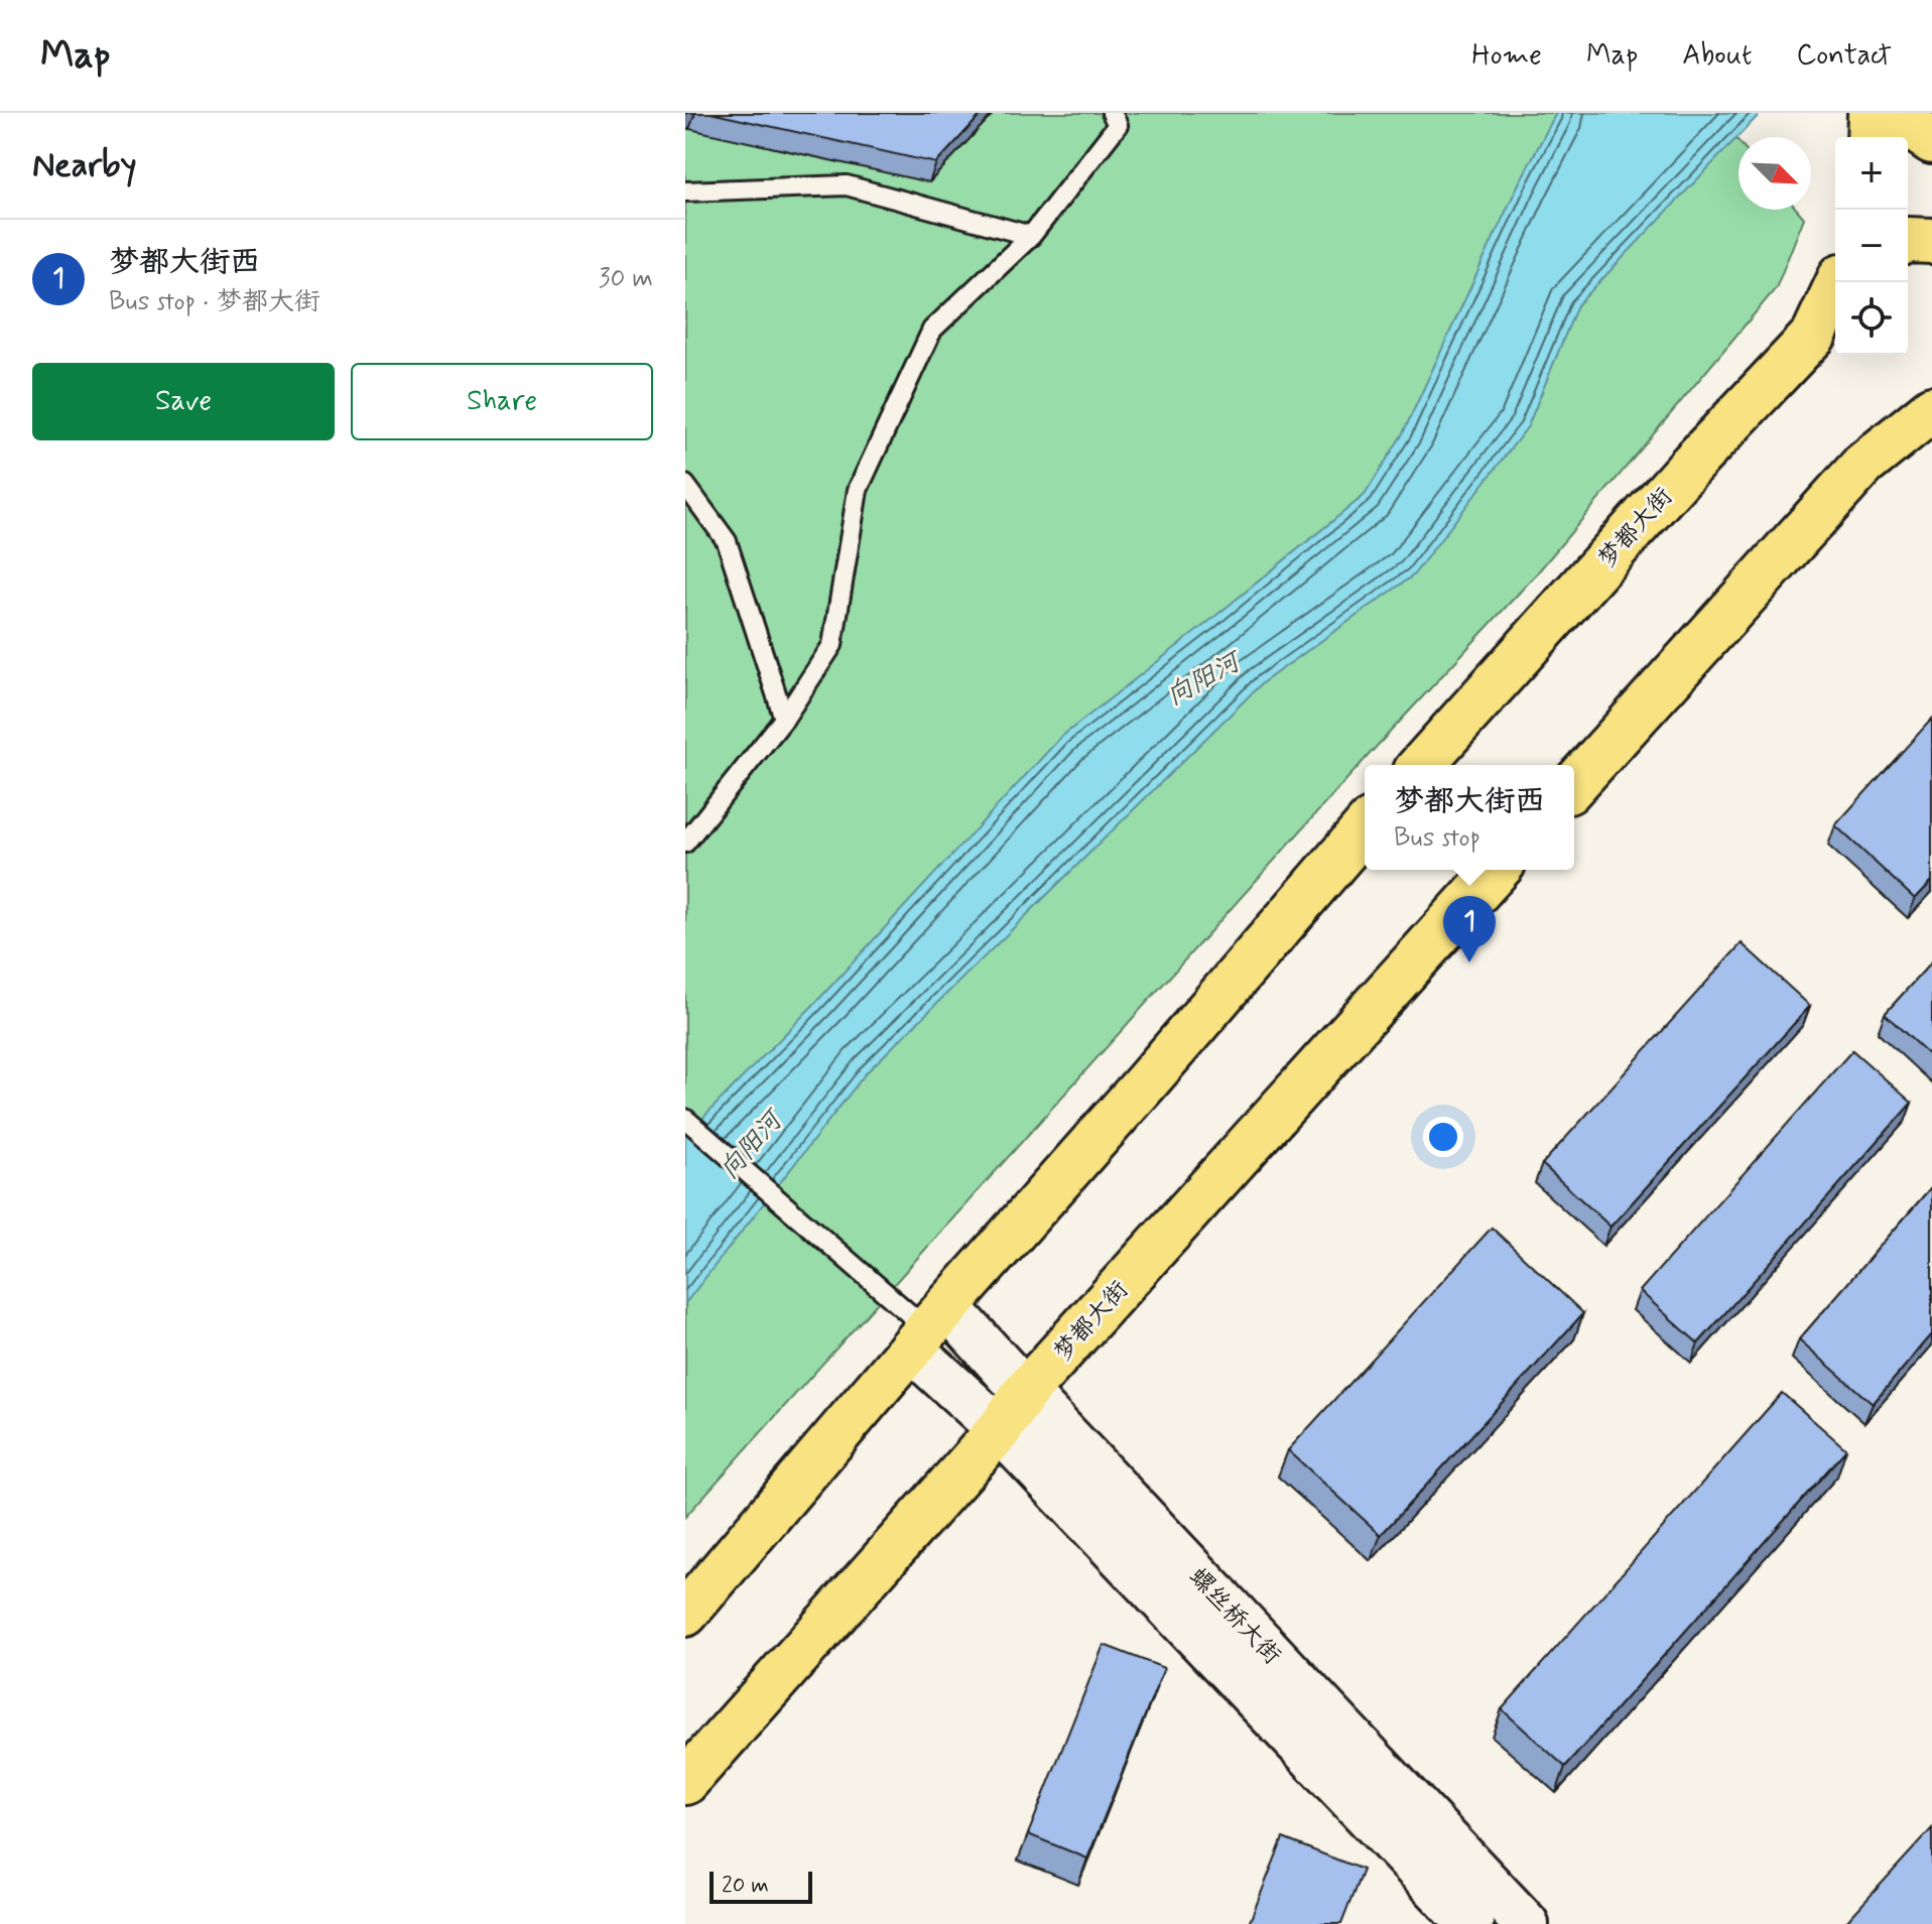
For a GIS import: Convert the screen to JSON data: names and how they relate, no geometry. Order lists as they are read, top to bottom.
{
  "streets": {
    "main road": ["梦都大街"],
    "street": ["螺丝桥大街"]
  },
  "crossings": [
    ["梦都大街", "螺丝桥大街"]
  ],
  "water": ["向阳河"],
  "scale_bar": "20 m",
  "north": "bottom right",
  "page": {
    "header": "Map",
    "nav": [
      "Home",
      "Map",
      "About",
      "Contact"
    ],
    "heading": "Nearby",
    "map_buttons": ["+", "−"],
    "list": [
      {
        "mark": "1",
        "name": "梦都大街西",
        "note": "Bus stop · 梦都大街",
        "value": "30 m"
      }
    ],
    "buttons": ["Save", "Share"],
    "popup": ["梦都大街西", "Bus stop"],
    "pins": "1",
    "scale": "20 m"
  }
}
